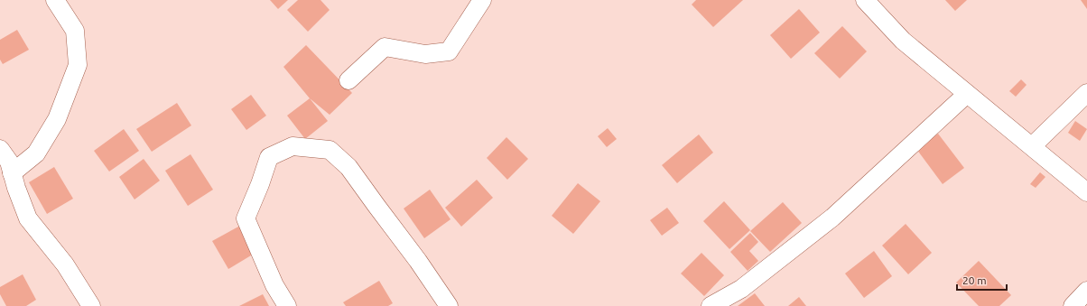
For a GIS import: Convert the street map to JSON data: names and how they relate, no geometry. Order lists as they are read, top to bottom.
{
  "scale_bar": "20 m"
}
